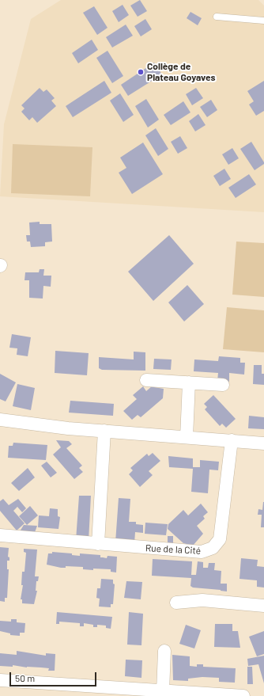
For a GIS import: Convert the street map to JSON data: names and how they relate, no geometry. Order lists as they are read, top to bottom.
{
  "streets": {
    "street": ["Rue de la Cité"]
  },
  "places": ["Collège de Plateau Goyaves"],
  "scale_bar": "50 m"
}
